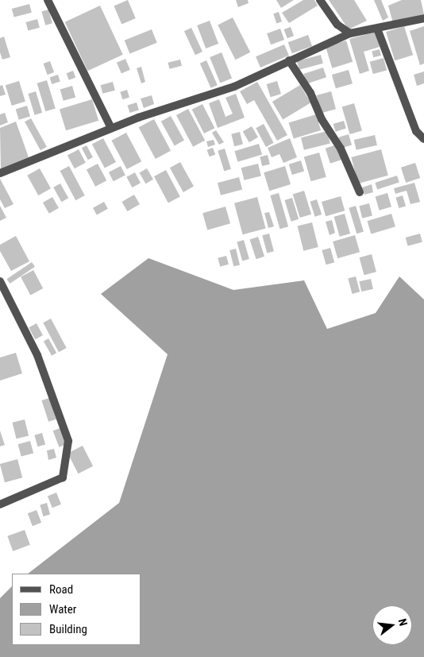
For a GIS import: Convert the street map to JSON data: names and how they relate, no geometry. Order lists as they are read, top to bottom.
{
  "legend": ["Road", "Water", "Building"],
  "north": "right"
}
